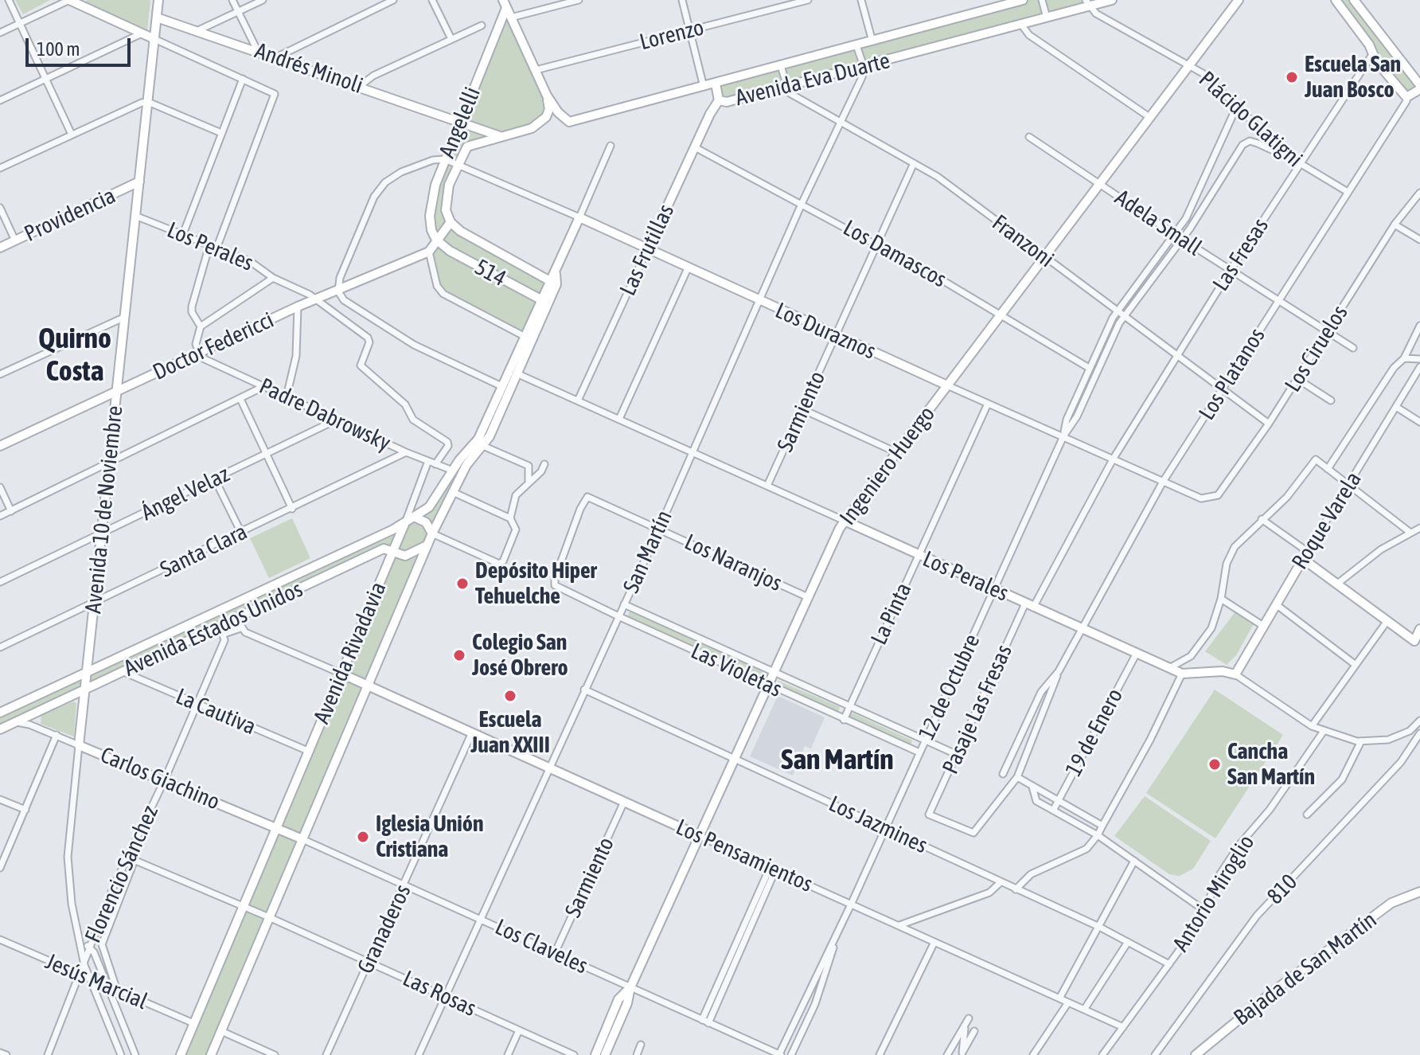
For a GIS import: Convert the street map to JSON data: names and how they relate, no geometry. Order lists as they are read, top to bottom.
{
  "streets": {
    "main road": [
      "Andrés Minoli",
      "Avenida Eva Duarte",
      "Angelelli",
      "Providencia",
      "Los Perales",
      "Las Frutillas",
      "514",
      "Los Duraznos",
      "Doctor Federicci",
      "Ingeniero Huergo",
      "Avenida 10 de Noviembre",
      "Roque Varela",
      "Avenida Estados Unidos",
      "Avenida Rivadavia",
      "Carlos Giachino",
      "Los Pensamientos",
      "Bajada de San Martín"
    ],
    "street": [
      "Lorenzo",
      "Plácido Glatigni",
      "Adela Small",
      "Franzoni",
      "Los Damascos",
      "Las Fresas",
      "Los Ciruelos",
      "Los Platanos",
      "Sarmiento",
      "Padre Dabrowsky",
      "Ángel Velaz",
      "Santa Clara",
      "San Martín",
      "Los Naranjos",
      "La Pinta",
      "Las Violetas",
      "12 de Octubre",
      "Pasaje Las Fresas",
      "La Cautiva",
      "19 de Enero",
      "Los Jazmines",
      "Florencio Sánchez",
      "810",
      "Antorio Miroglio",
      "Granaderos",
      "Los Claveles",
      "Jesús Marcial",
      "Las Rosas"
    ]
  },
  "crossings": [
    ["Andrés Minoli", "Angelelli"],
    ["Andrés Minoli", "Avenida 10 de Noviembre"],
    ["Avenida Eva Duarte", "Plácido Glatigni"],
    ["Avenida Eva Duarte", "Angelelli"],
    ["Avenida Eva Duarte", "Franzoni"],
    ["Avenida Eva Duarte", "Las Frutillas"],
    ["Avenida Eva Duarte", "San Martín"],
    ["Plácido Glatigni", "Las Fresas"],
    ["Plácido Glatigni", "Los Platanos"],
    ["Plácido Glatigni", "Ingeniero Huergo"],
    ["Plácido Glatigni", "12 de Octubre"],
    ["Angelelli", "514"],
    ["Angelelli", "Los Duraznos"],
    ["Providencia", "Avenida 10 de Noviembre"],
    ["Adela Small", "Las Fresas"],
    ["Adela Small", "Los Ciruelos"],
    ["Adela Small", "Los Platanos"],
    ["Adela Small", "Ingeniero Huergo"],
    ["Adela Small", "12 de Octubre"],
    ["Franzoni", "Las Fresas"],
    ["Franzoni", "Los Ciruelos"],
    ["Franzoni", "Los Platanos"],
    ["Franzoni", "Sarmiento"],
    ["Franzoni", "Ingeniero Huergo"],
    ["Franzoni", "San Martín"],
    ["Franzoni", "12 de Octubre"],
    ["Los Perales", "Las Frutillas"],
    ["Los Perales", "Doctor Federicci"],
    ["Los Perales", "Los Platanos"],
    ["Los Perales", "Sarmiento"],
    ["Los Perales", "Padre Dabrowsky"],
    ["Los Perales", "Ingeniero Huergo"],
    ["Los Perales", "Avenida 10 de Noviembre"],
    ["Los Perales", "Roque Varela"],
    ["Los Perales", "San Martín"],
    ["Los Perales", "La Pinta"],
    ["Los Perales", "Avenida Rivadavia"],
    ["Los Perales", "12 de Octubre"],
    ["Los Perales", "Pasaje Las Fresas"],
    ["Los Perales", "19 de Enero"],
    ["Las Frutillas", "Los Damascos"],
    ["Las Frutillas", "Los Duraznos"],
    ["Los Damascos", "Sarmiento"],
    ["Los Damascos", "Ingeniero Huergo"],
    ["Los Damascos", "San Martín"],
    ["Los Damascos", "12 de Octubre"],
    ["Las Fresas", "Los Duraznos"],
    ["Las Fresas", "Pasaje Las Fresas"],
    ["514", "Avenida Rivadavia"],
    ["Los Duraznos", "Los Ciruelos"],
    ["Los Duraznos", "Los Platanos"],
    ["Los Duraznos", "Sarmiento"],
    ["Los Duraznos", "Ingeniero Huergo"],
    ["Los Duraznos", "San Martín"],
    ["Los Duraznos", "La Pinta"],
    ["Los Duraznos", "Avenida Rivadavia"],
    ["Los Duraznos", "12 de Octubre"],
    ["Los Duraznos", "Pasaje Las Fresas"],
    ["Doctor Federicci", "Padre Dabrowsky"],
    ["Doctor Federicci", "Avenida 10 de Noviembre"],
    ["Los Platanos", "Pasaje Las Fresas"],
    ["Sarmiento", "Los Pensamientos"],
    ["Sarmiento", "Los Claveles"],
    ["Padre Dabrowsky", "Ángel Velaz"],
    ["Padre Dabrowsky", "Santa Clara"],
    ["Padre Dabrowsky", "Avenida Rivadavia"],
    ["Ingeniero Huergo", "Los Naranjos"],
    ["Ingeniero Huergo", "Las Violetas"],
    ["Ingeniero Huergo", "Los Jazmines"],
    ["Ingeniero Huergo", "Los Pensamientos"],
    ["Ingeniero Huergo", "Los Claveles"],
    ["Ángel Velaz", "Avenida 10 de Noviembre"],
    ["Avenida 10 de Noviembre", "Santa Clara"],
    ["Avenida 10 de Noviembre", "Avenida Estados Unidos"],
    ["Avenida 10 de Noviembre", "Carlos Giachino"],
    ["Avenida 10 de Noviembre", "Florencio Sánchez"],
    ["Avenida 10 de Noviembre", "Jesús Marcial"],
    ["San Martín", "Los Naranjos"],
    ["San Martín", "Las Violetas"],
    ["San Martín", "Los Jazmines"],
    ["San Martín", "Los Pensamientos"],
    ["San Martín", "Los Claveles"],
    ["San Martín", "Las Rosas"],
    ["Los Naranjos", "Las Violetas"],
    ["La Pinta", "Las Violetas"],
    ["Avenida Estados Unidos", "Avenida Rivadavia"],
    ["Avenida Estados Unidos", "La Cautiva"],
    ["Avenida Estados Unidos", "Carlos Giachino"],
    ["Avenida Rivadavia", "La Cautiva"],
    ["Avenida Rivadavia", "Carlos Giachino"],
    ["Avenida Rivadavia", "Los Pensamientos"],
    ["Avenida Rivadavia", "Los Claveles"],
    ["Avenida Rivadavia", "Jesús Marcial"],
    ["Avenida Rivadavia", "Las Rosas"],
    ["Las Violetas", "12 de Octubre"],
    ["Las Violetas", "Pasaje Las Fresas"],
    ["12 de Octubre", "Los Jazmines"],
    ["12 de Octubre", "Los Pensamientos"],
    ["12 de Octubre", "Los Claveles"],
    ["La Cautiva", "Florencio Sánchez"],
    ["Carlos Giachino", "Florencio Sánchez"],
    ["Carlos Giachino", "Los Claveles"],
    ["Los Jazmines", "Antorio Miroglio"],
    ["Los Pensamientos", "Antorio Miroglio"],
    ["Los Pensamientos", "Granaderos"],
    ["Florencio Sánchez", "Jesús Marcial"],
    ["Florencio Sánchez", "Las Rosas"],
    ["Granaderos", "Los Claveles"],
    ["Granaderos", "Las Rosas"]
  ],
  "districts": ["Quirno Costa", "San Martín"],
  "places": [
    "Escuela San Juan Bosco",
    "Depósito Hiper Tehuelche",
    "Colegio San José Obrero",
    "Escuela Juan XXIII",
    "Cancha San Martín",
    "Iglesia Unión Cristiana"
  ],
  "scale_bar": "100 m"
}
